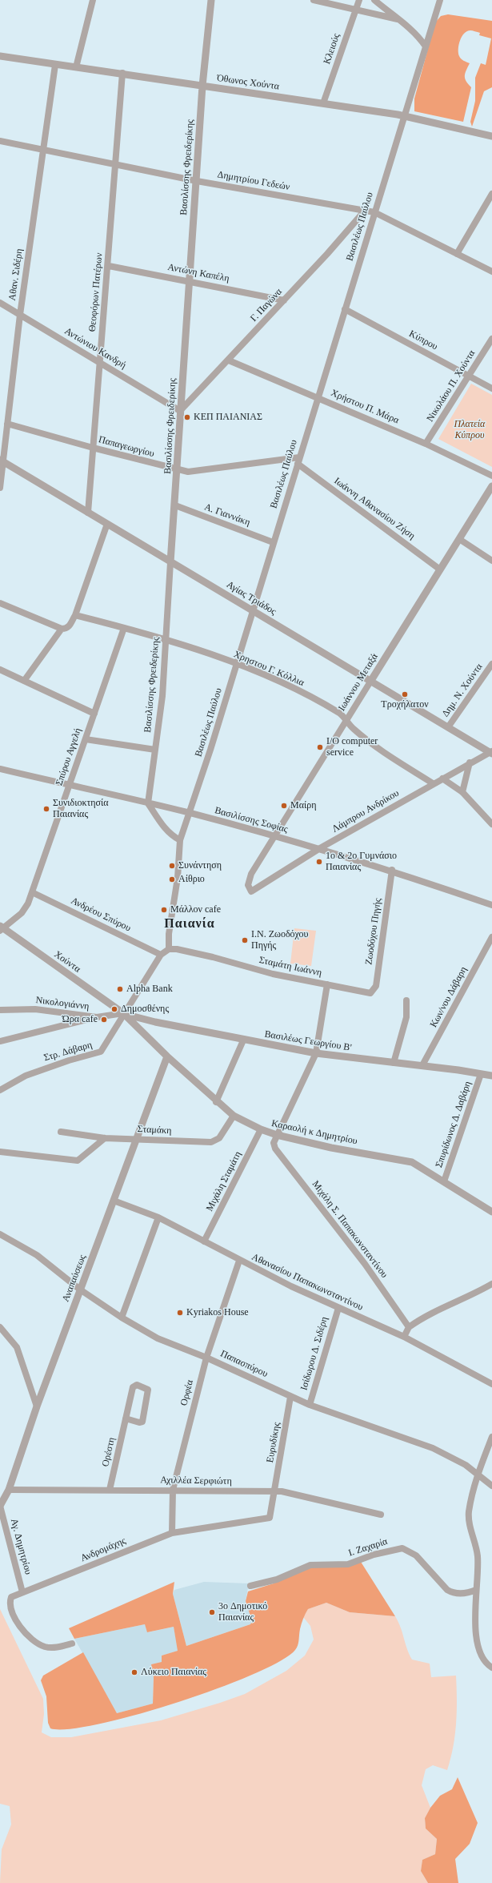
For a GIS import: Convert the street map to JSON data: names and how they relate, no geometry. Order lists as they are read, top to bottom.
{
  "streets": {
    "street": [
      "Κλειούς",
      "Όθωνος Χούντα",
      "Βασιλίσσης Φρειδερίκης",
      "Δημητρίου Γεδεών",
      "Βασιλέως Παύλου",
      "Αντώνη Καπέλη",
      "Αθαν. Σιδέρη",
      "Θεοφόρων Πατέρων",
      "Γ. Παγώνα",
      "Κύπρου",
      "Αντώνιου Κανδρή",
      "Νικολάου Π. Χούντα",
      "Χρήστου Π. Μάρα",
      "Παπαγεωργίου",
      "Ιωάννη Αθανασίου Ζήση",
      "Α. Γιαννάκη",
      "Αγίας Τριάδος",
      "Χρηστου Γ. Κόλλια",
      "Ιωάννου Μεταξά",
      "Δημ. Ν. Χούντα",
      "Σπύρου Αγγελή",
      "Λάμπρου Ανδρίκου",
      "Βασιλίσσης Σοφίας",
      "Ανδρέου Σπύρου",
      "Ζωοδόχου Πηγής",
      "Χούντα",
      "Σταμάτη Ιωάννη",
      "Κων/νου Δάβαρη",
      "Νικολογιάννη",
      "Βασιλέως Γεωργίου Β'",
      "Στρ. Δάβαρη",
      "Σπυρίδωνος Δ. Δαβάρη",
      "Σταμάκη",
      "Καραολή κ Δημητρίου",
      "Μιχάλη Σταμάτη",
      "Μιχάλη Σ. Παπακωνσταντίνου",
      "Αναπαύσεως",
      "Αθανασίου Παπακωνσταντίνου",
      "Ισίδωρου Δ. Σιδέρη",
      "Παπασπύρου",
      "Ορφέα",
      "Ευρυδίκης",
      "Ορέστη",
      "Αχιλλέα Σερφιώτη",
      "Αγ. Δημητρίου",
      "Ι. Ζαχαρία",
      "Ανδρομάχης"
    ]
  },
  "crossings": [
    ["Κλειούς", "Όθωνος Χούντα"],
    ["Όθωνος Χούντα", "Βασιλίσσης Φρειδερίκης"],
    ["Όθωνος Χούντα", "Βασιλέως Παύλου"],
    ["Όθωνος Χούντα", "Αθαν. Σιδέρη"],
    ["Όθωνος Χούντα", "Θεοφόρων Πατέρων"],
    ["Βασιλίσσης Φρειδερίκης", "Δημητρίου Γεδεών"],
    ["Βασιλίσσης Φρειδερίκης", "Αντώνη Καπέλη"],
    ["Βασιλίσσης Φρειδερίκης", "Γ. Παγώνα"],
    ["Βασιλίσσης Φρειδερίκης", "Αντώνιου Κανδρή"],
    ["Βασιλίσσης Φρειδερίκης", "Παπαγεωργίου"],
    ["Βασιλίσσης Φρειδερίκης", "Α. Γιαννάκη"],
    ["Βασιλίσσης Φρειδερίκης", "Αγίας Τριάδος"],
    ["Βασιλίσσης Φρειδερίκης", "Χρηστου Γ. Κόλλια"],
    ["Βασιλίσσης Φρειδερίκης", "Βασιλίσσης Σοφίας"],
    ["Δημητρίου Γεδεών", "Βασιλέως Παύλου"],
    ["Δημητρίου Γεδεών", "Αθαν. Σιδέρη"],
    ["Δημητρίου Γεδεών", "Θεοφόρων Πατέρων"],
    ["Δημητρίου Γεδεών", "Γ. Παγώνα"],
    ["Βασιλέως Παύλου", "Κύπρου"],
    ["Βασιλέως Παύλου", "Χρήστου Π. Μάρα"],
    ["Βασιλέως Παύλου", "Παπαγεωργίου"],
    ["Βασιλέως Παύλου", "Ιωάννη Αθανασίου Ζήση"],
    ["Βασιλέως Παύλου", "Α. Γιαννάκη"],
    ["Βασιλέως Παύλου", "Αγίας Τριάδος"],
    ["Βασιλέως Παύλου", "Χρηστου Γ. Κόλλια"],
    ["Βασιλέως Παύλου", "Βασιλίσσης Σοφίας"],
    ["Βασιλέως Παύλου", "Σταμάτη Ιωάννη"],
    ["Αντώνη Καπέλη", "Θεοφόρων Πατέρων"],
    ["Αντώνη Καπέλη", "Γ. Παγώνα"],
    ["Αθαν. Σιδέρη", "Αντώνιου Κανδρή"],
    ["Αθαν. Σιδέρη", "Παπαγεωργίου"],
    ["Αθαν. Σιδέρη", "Αγίας Τριάδος"],
    ["Θεοφόρων Πατέρων", "Αντώνιου Κανδρή"],
    ["Θεοφόρων Πατέρων", "Παπαγεωργίου"],
    ["Θεοφόρων Πατέρων", "Αγίας Τριάδος"],
    ["Γ. Παγώνα", "Αντώνιου Κανδρή"],
    ["Γ. Παγώνα", "Χρήστου Π. Μάρα"],
    ["Κύπρου", "Νικολάου Π. Χούντα"],
    ["Νικολάου Π. Χούντα", "Χρήστου Π. Μάρα"],
    ["Παπαγεωργίου", "Ιωάννη Αθανασίου Ζήση"],
    ["Ιωάννη Αθανασίου Ζήση", "Ιωάννου Μεταξά"],
    ["Αγίας Τριάδος", "Ιωάννου Μεταξά"],
    ["Αγίας Τριάδος", "Δημ. Ν. Χούντα"],
    ["Αγίας Τριάδος", "Λάμπρου Ανδρίκου"],
    ["Χρηστου Γ. Κόλλια", "Ιωάννου Μεταξά"],
    ["Χρηστου Γ. Κόλλια", "Σπύρου Αγγελή"],
    ["Χρηστου Γ. Κόλλια", "Λάμπρου Ανδρίκου"],
    ["Ιωάννου Μεταξά", "Λάμπρου Ανδρίκου"],
    ["Ιωάννου Μεταξά", "Βασιλίσσης Σοφίας"],
    ["Σπύρου Αγγελή", "Βασιλίσσης Σοφίας"],
    ["Σπύρου Αγγελή", "Ανδρέου Σπύρου"],
    ["Σπύρου Αγγελή", "Χούντα"],
    ["Λάμπρου Ανδρίκου", "Βασιλίσσης Σοφίας"],
    ["Βασιλίσσης Σοφίας", "Ζωοδόχου Πηγής"],
    ["Ανδρέου Σπύρου", "Στρ. Δάβαρη"],
    ["Ζωοδόχου Πηγής", "Σταμάτη Ιωάννη"],
    ["Χούντα", "Νικολογιάννη"],
    ["Χούντα", "Βασιλέως Γεωργίου Β'"],
    ["Χούντα", "Στρ. Δάβαρη"],
    ["Χούντα", "Καραολή κ Δημητρίου"],
    ["Κων/νου Δάβαρη", "Βασιλέως Γεωργίου Β'"],
    ["Νικολογιάννη", "Βασιλέως Γεωργίου Β'"],
    ["Νικολογιάννη", "Στρ. Δάβαρη"],
    ["Νικολογιάννη", "Καραολή κ Δημητρίου"],
    ["Βασιλέως Γεωργίου Β'", "Στρ. Δάβαρη"],
    ["Βασιλέως Γεωργίου Β'", "Σπυρίδωνος Δ. Δαβάρη"],
    ["Βασιλέως Γεωργίου Β'", "Καραολή κ Δημητρίου"],
    ["Στρ. Δάβαρη", "Καραολή κ Δημητρίου"],
    ["Σπυρίδωνος Δ. Δαβάρη", "Καραολή κ Δημητρίου"],
    ["Σταμάκη", "Καραολή κ Δημητρίου"],
    ["Σταμάκη", "Αναπαύσεως"],
    ["Καραολή κ Δημητρίου", "Μιχάλη Σταμάτη"],
    ["Καραολή κ Δημητρίου", "Μιχάλη Σ. Παπακωνσταντίνου"],
    ["Καραολή κ Δημητρίου", "Αναπαύσεως"],
    ["Μιχάλη Σταμάτη", "Αθανασίου Παπακωνσταντίνου"],
    ["Αναπαύσεως", "Αθανασίου Παπακωνσταντίνου"],
    ["Αναπαύσεως", "Παπασπύρου"],
    ["Αναπαύσεως", "Αχιλλέα Σερφιώτη"],
    ["Αναπαύσεως", "Αγ. Δημητρίου"],
    ["Αθανασίου Παπακωνσταντίνου", "Ισίδωρου Δ. Σιδέρη"],
    ["Αθανασίου Παπακωνσταντίνου", "Ορφέα"],
    ["Ισίδωρου Δ. Σιδέρη", "Παπασπύρου"],
    ["Παπασπύρου", "Ορφέα"],
    ["Παπασπύρου", "Ευρυδίκης"],
    ["Ορφέα", "Αχιλλέα Σερφιώτη"],
    ["Ορφέα", "Ανδρομάχης"],
    ["Ευρυδίκης", "Αχιλλέα Σερφιώτη"],
    ["Ευρυδίκης", "Ανδρομάχης"],
    ["Ορέστη", "Αχιλλέα Σερφιώτη"],
    ["Αχιλλέα Σερφιώτη", "Ανδρομάχης"],
    ["Αγ. Δημητρίου", "Ανδρομάχης"]
  ],
  "districts": ["Παιανία"],
  "parks": ["Πλατεία Κύπρου"],
  "places": [
    "ΚΕΠ ΠΑΙΑΝΙΑΣ",
    "Τροχήλατον",
    "I/O computer service",
    "Μαίρη",
    "Συνιδιοκτησία Παιανίας",
    "1ο & 2ο Γυμνάσιο Παιανίας",
    "Συνάντηση",
    "Αίθριο",
    "Μάλλον cafe",
    "Ι.Ν. Ζωοδόχου Πηγής",
    "Alpha Bank",
    "Δημοσθένης",
    "Ώρα cafe",
    "Kyriakos House",
    "3ο Δημοτικό Παιανίας",
    "Λύκειο Παιανίας"
  ]
}
